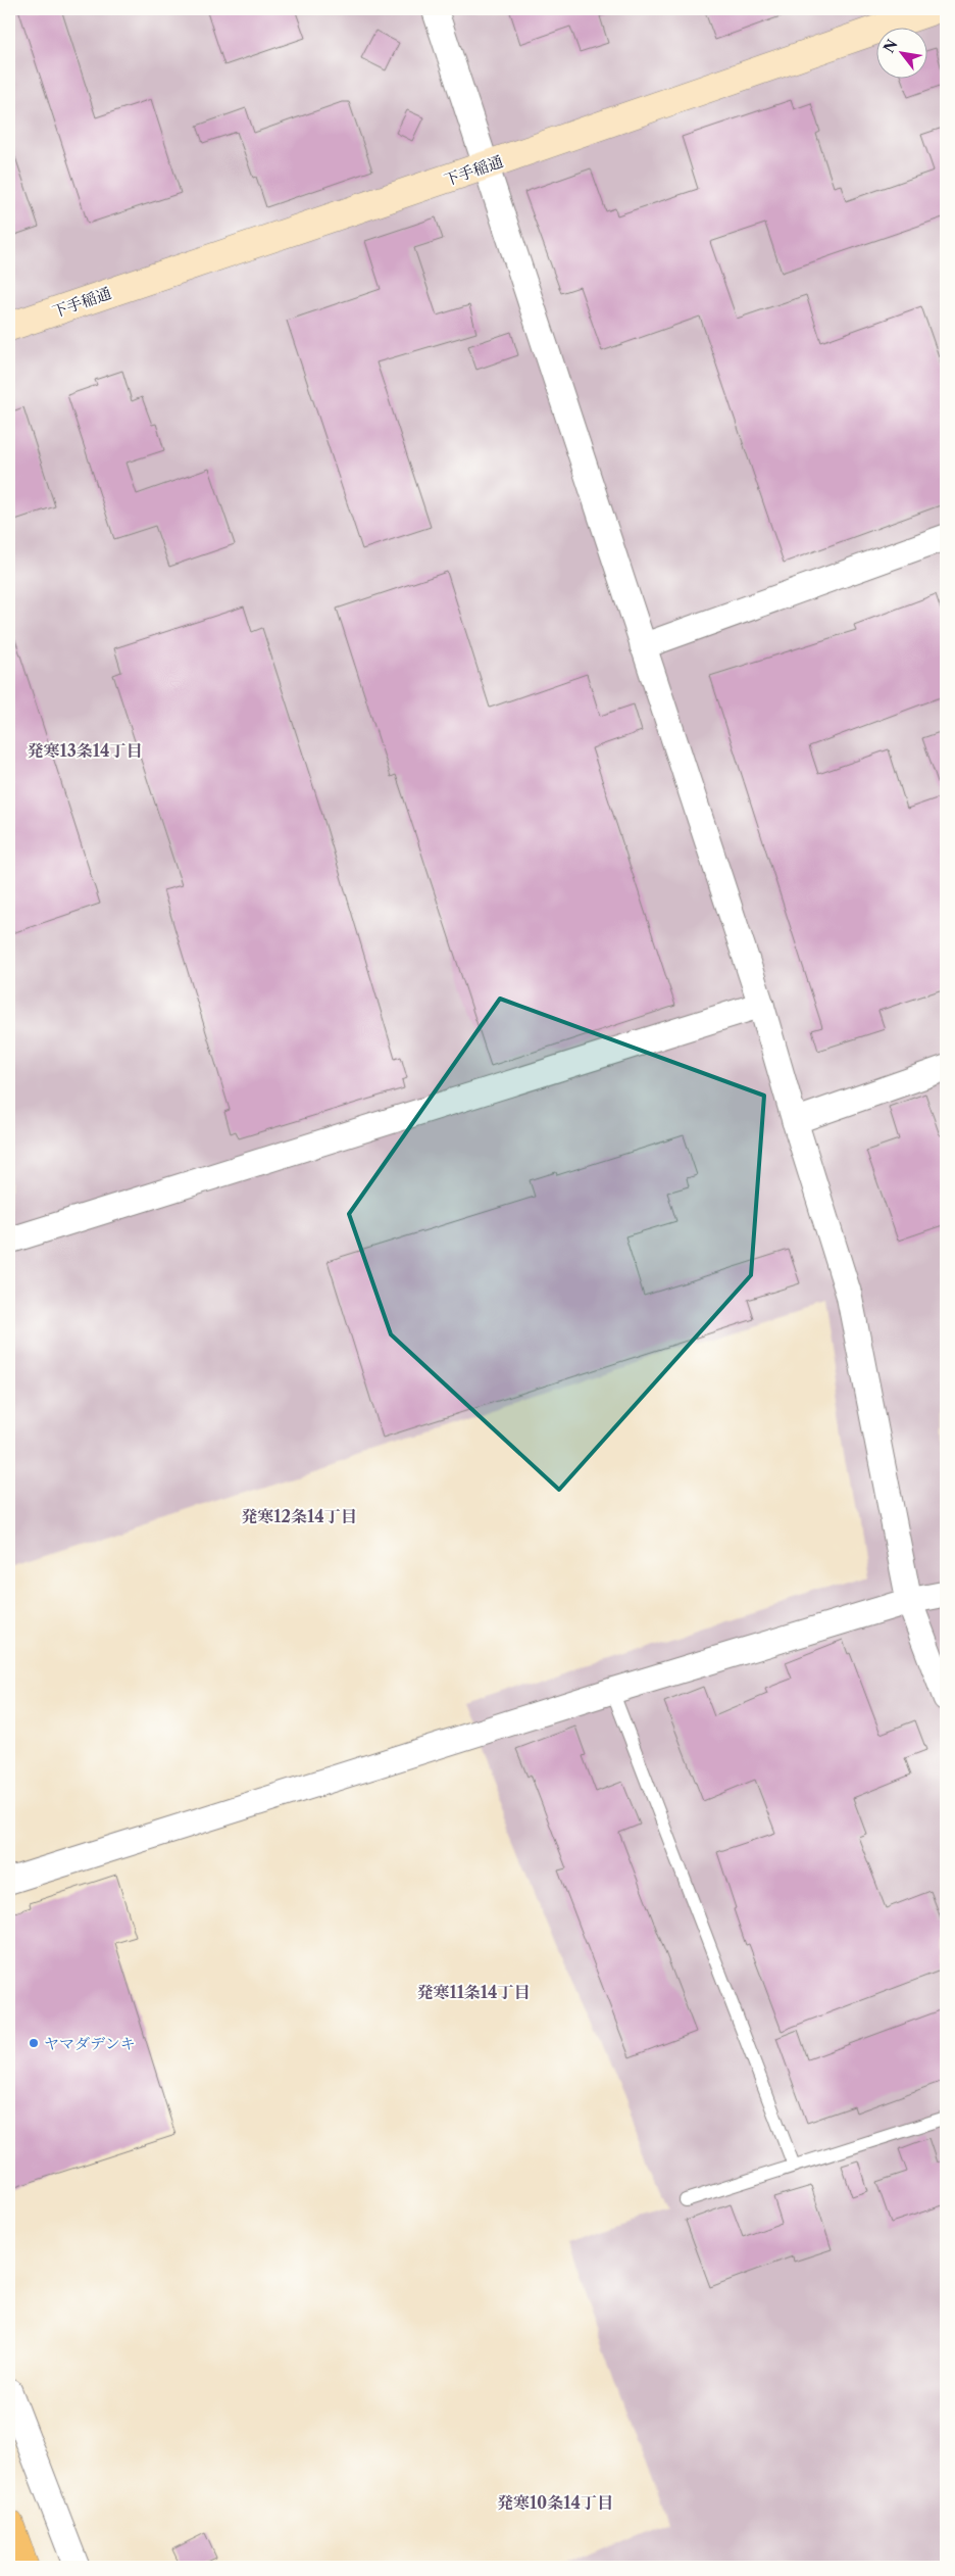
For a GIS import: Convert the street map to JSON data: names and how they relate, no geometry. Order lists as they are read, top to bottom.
{
  "streets": {
    "main road": ["下手稲通"]
  },
  "districts": [
    "発寒13条14丁目",
    "発寒12条14丁目",
    "発寒11条14丁目",
    "発寒10条14丁目"
  ],
  "places": ["ヤマダデンキ"],
  "north": "top left"
}
